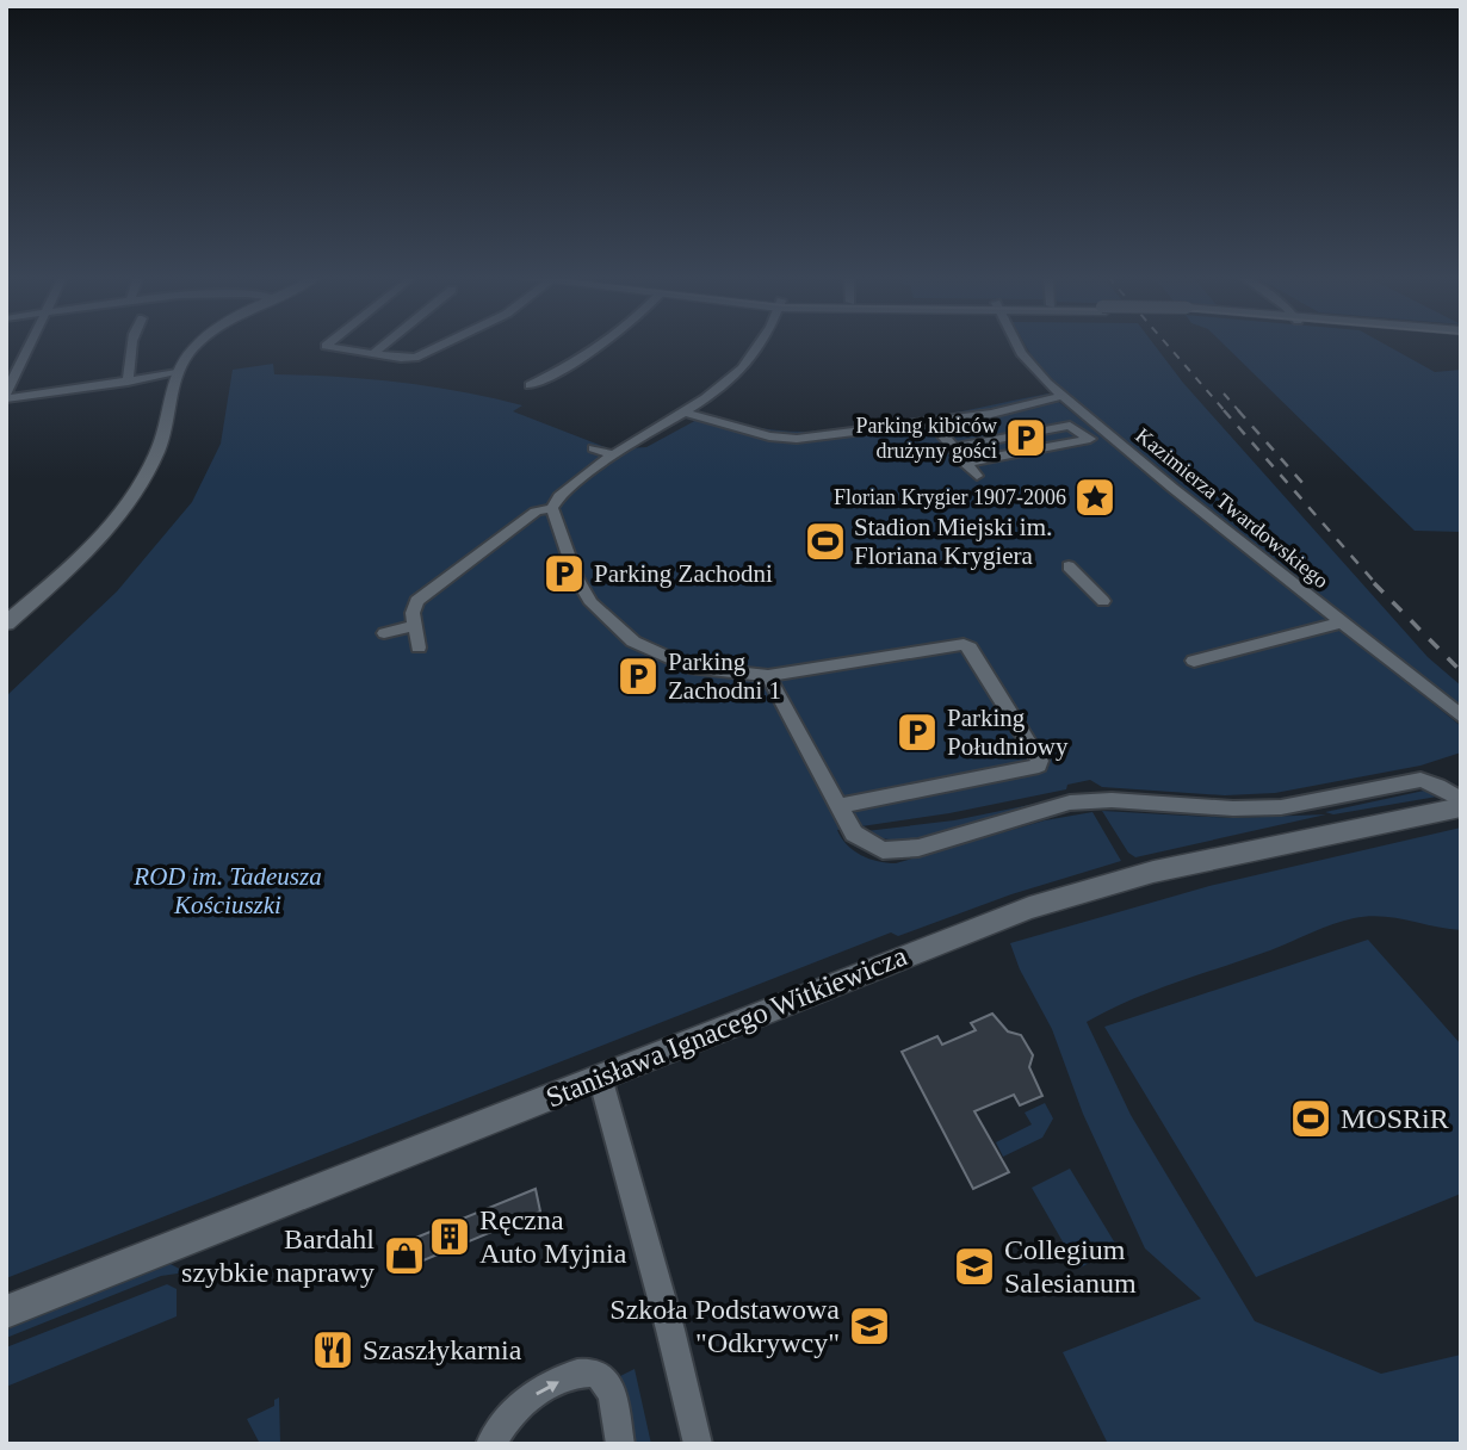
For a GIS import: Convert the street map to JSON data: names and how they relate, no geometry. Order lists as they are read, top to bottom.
{
  "streets": {
    "street": ["Kazimierza Twardowskiego", "Stanisława Ignacego Witkiewicza"]
  },
  "parks": ["ROD im. Tadeusza Kościuszki"],
  "places": {
    "parking": [
      "Parking kibiców drużyny gości",
      "Parking Zachodni",
      "Parking Zachodni 1",
      "Parking Południowy"
    ],
    "place": ["Florian Krygier 1907-2006"],
    "sports": ["Stadion Miejski im. Floriana Krygiera", "MOSRiR"],
    "building": ["Ręczna Auto Myjnia"],
    "shop": ["Bardahl szybkie naprawy"],
    "school or university": ["Collegium Salesianum", "Szkoła Podstawowa \"Odkrywcy\""],
    "restaurant": ["Szaszłykarnia"]
  }
}
